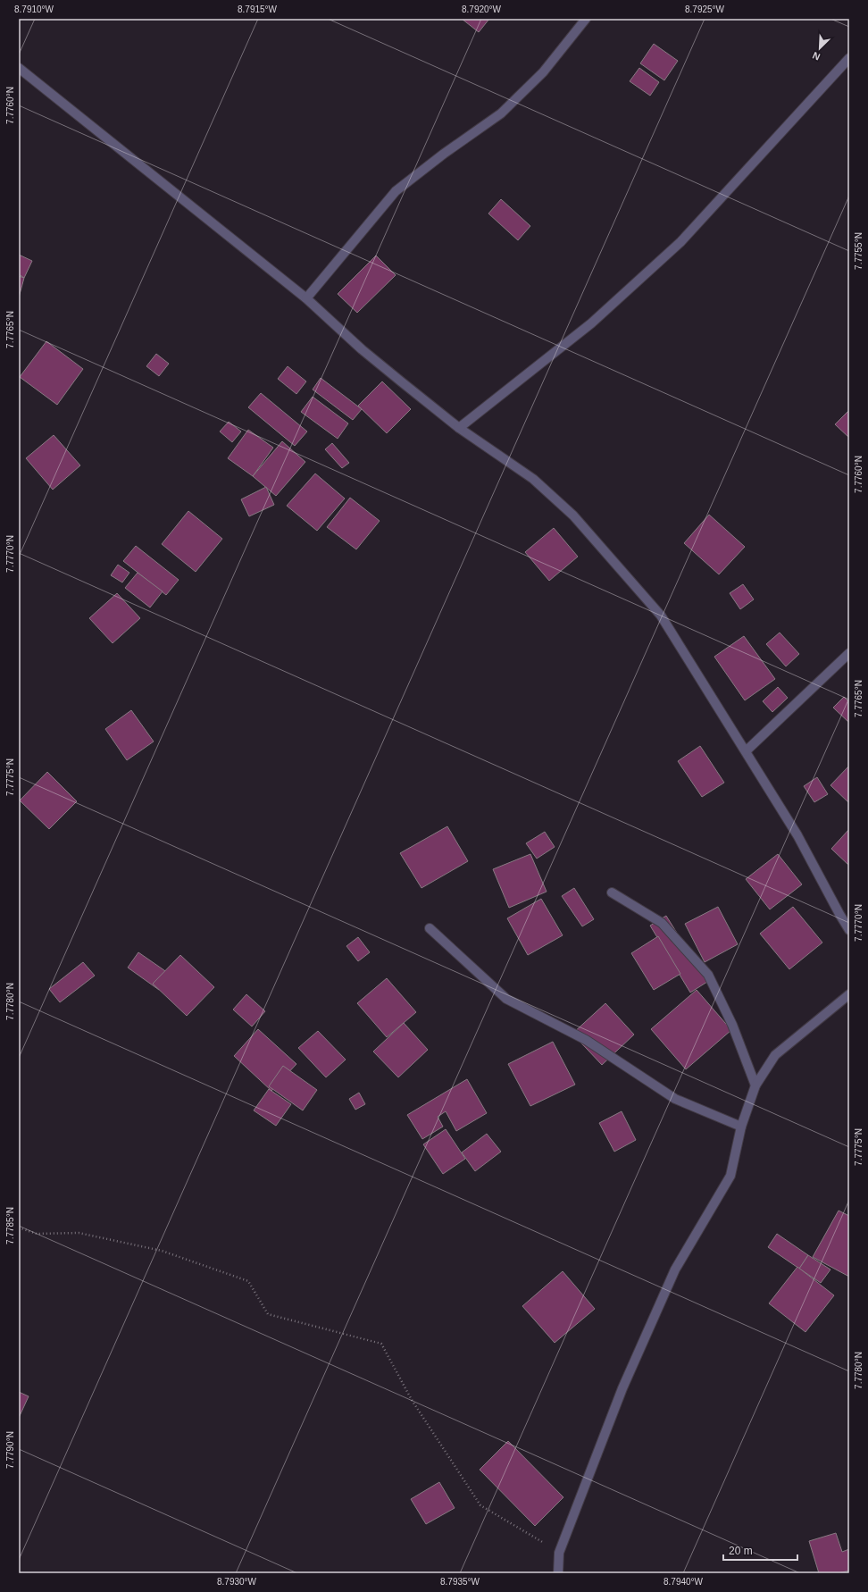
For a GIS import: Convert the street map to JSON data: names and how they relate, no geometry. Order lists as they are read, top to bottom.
{
  "scale_bar": "20 m",
  "north": "bottom left",
  "coordinates": [
    "8.7910°W",
    "8.7915°W",
    "8.7920°W",
    "8.7925°W",
    "7.7760°N",
    "7.7755°N",
    "7.7765°N",
    "7.7770°N",
    "7.7775°N",
    "7.7780°N",
    "7.7785°N",
    "7.7790°N",
    "8.7930°W",
    "8.7935°W",
    "8.7940°W"
  ]
}
